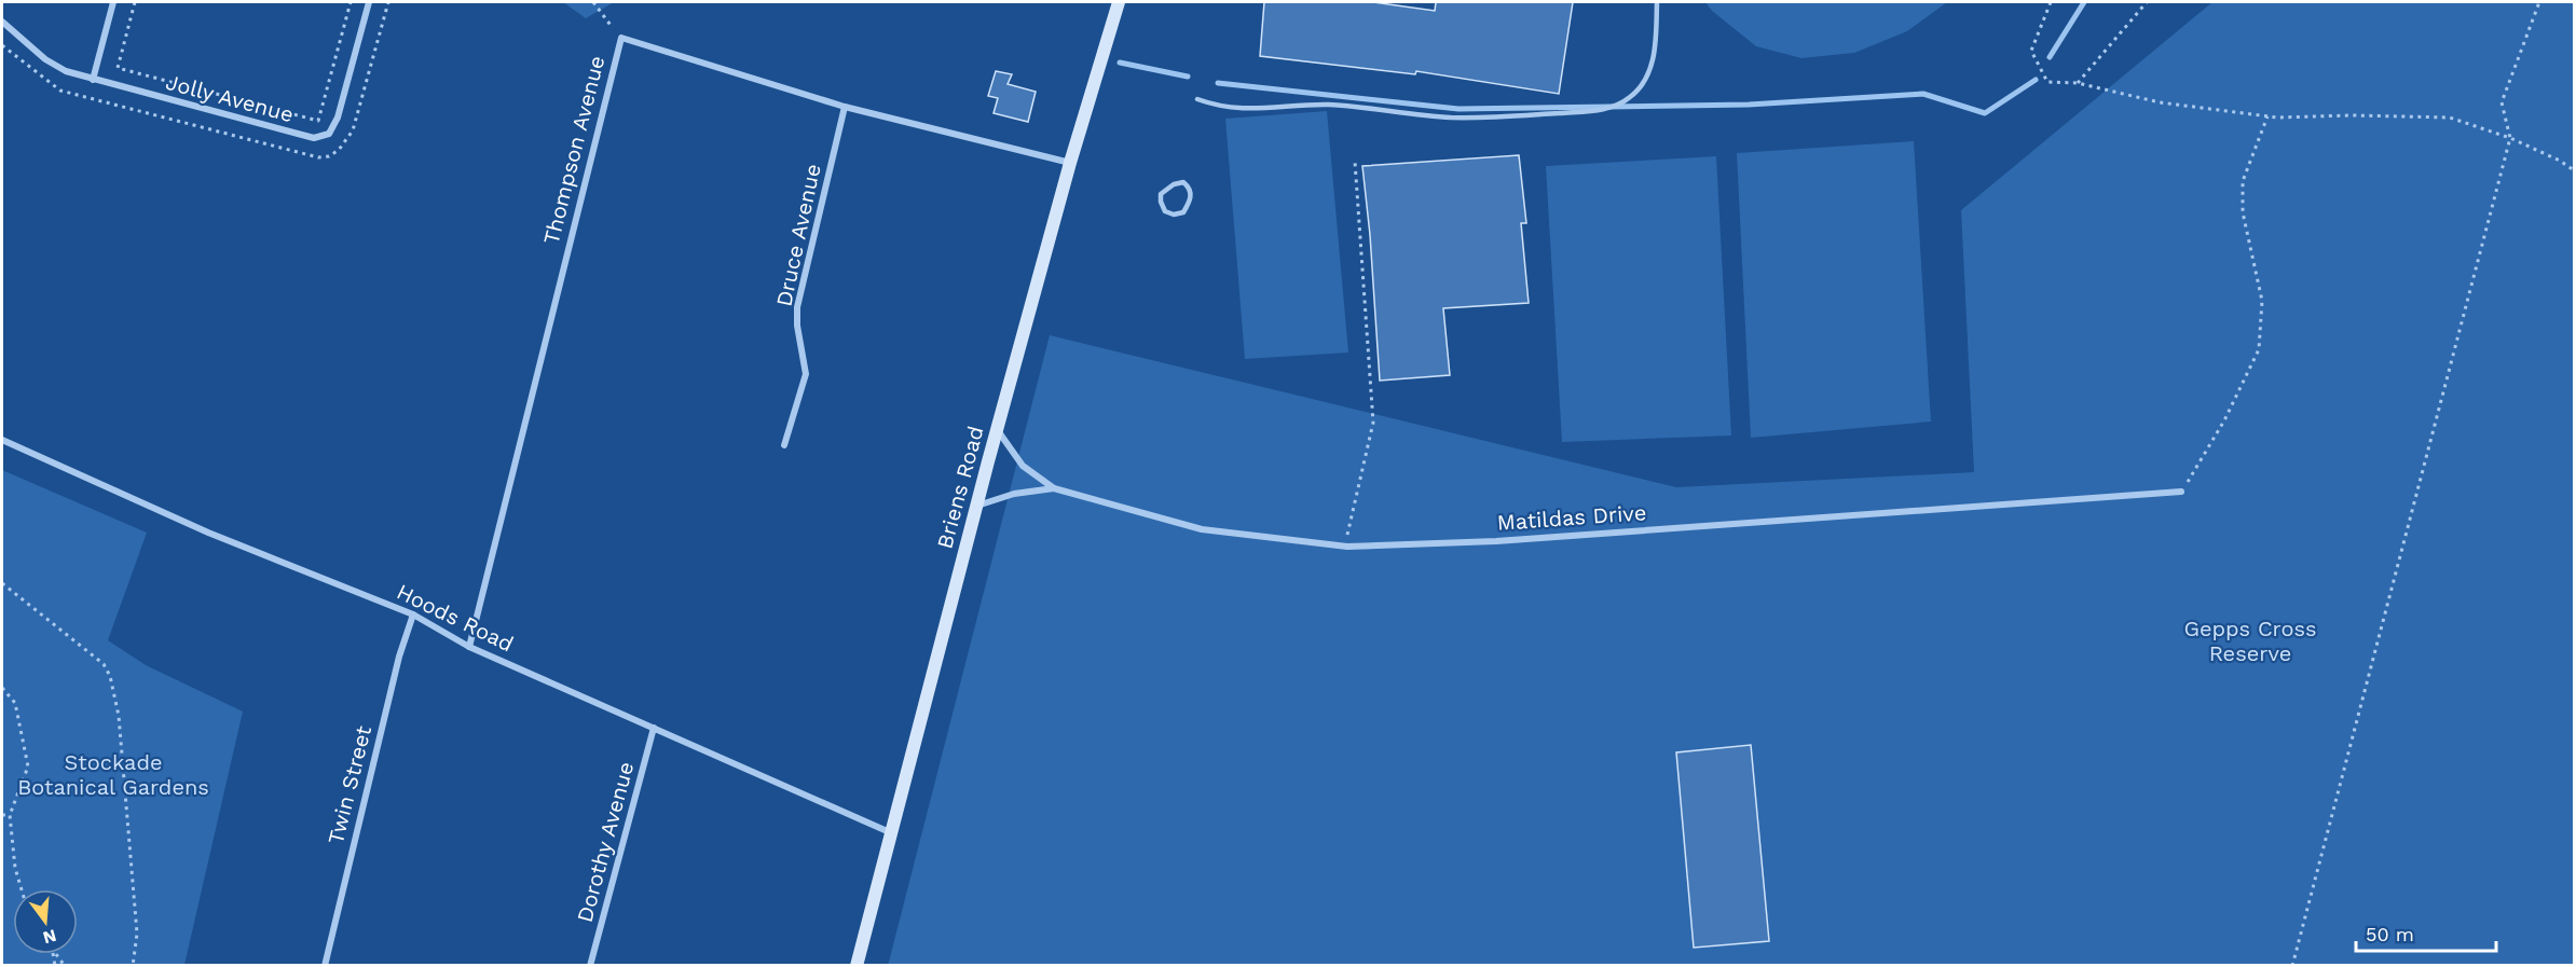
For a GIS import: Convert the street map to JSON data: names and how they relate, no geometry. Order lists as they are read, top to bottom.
{
  "streets": {
    "main road": ["Briens Road"],
    "street": [
      "Jolly Avenue",
      "Thompson Avenue",
      "Druce Avenue",
      "Matildas Drive",
      "Hoods Road",
      "Twin Street",
      "Dorothy Avenue"
    ]
  },
  "crossings": [
    ["Thompson Avenue", "Druce Avenue"],
    ["Thompson Avenue", "Briens Road"],
    ["Thompson Avenue", "Hoods Road"],
    ["Briens Road", "Matildas Drive"],
    ["Briens Road", "Hoods Road"],
    ["Hoods Road", "Twin Street"],
    ["Hoods Road", "Dorothy Avenue"]
  ],
  "parks": ["Gepps Cross Reserve", "Stockade Botanical Gardens"],
  "scale_bar": "50 m",
  "north": "bottom"
}
